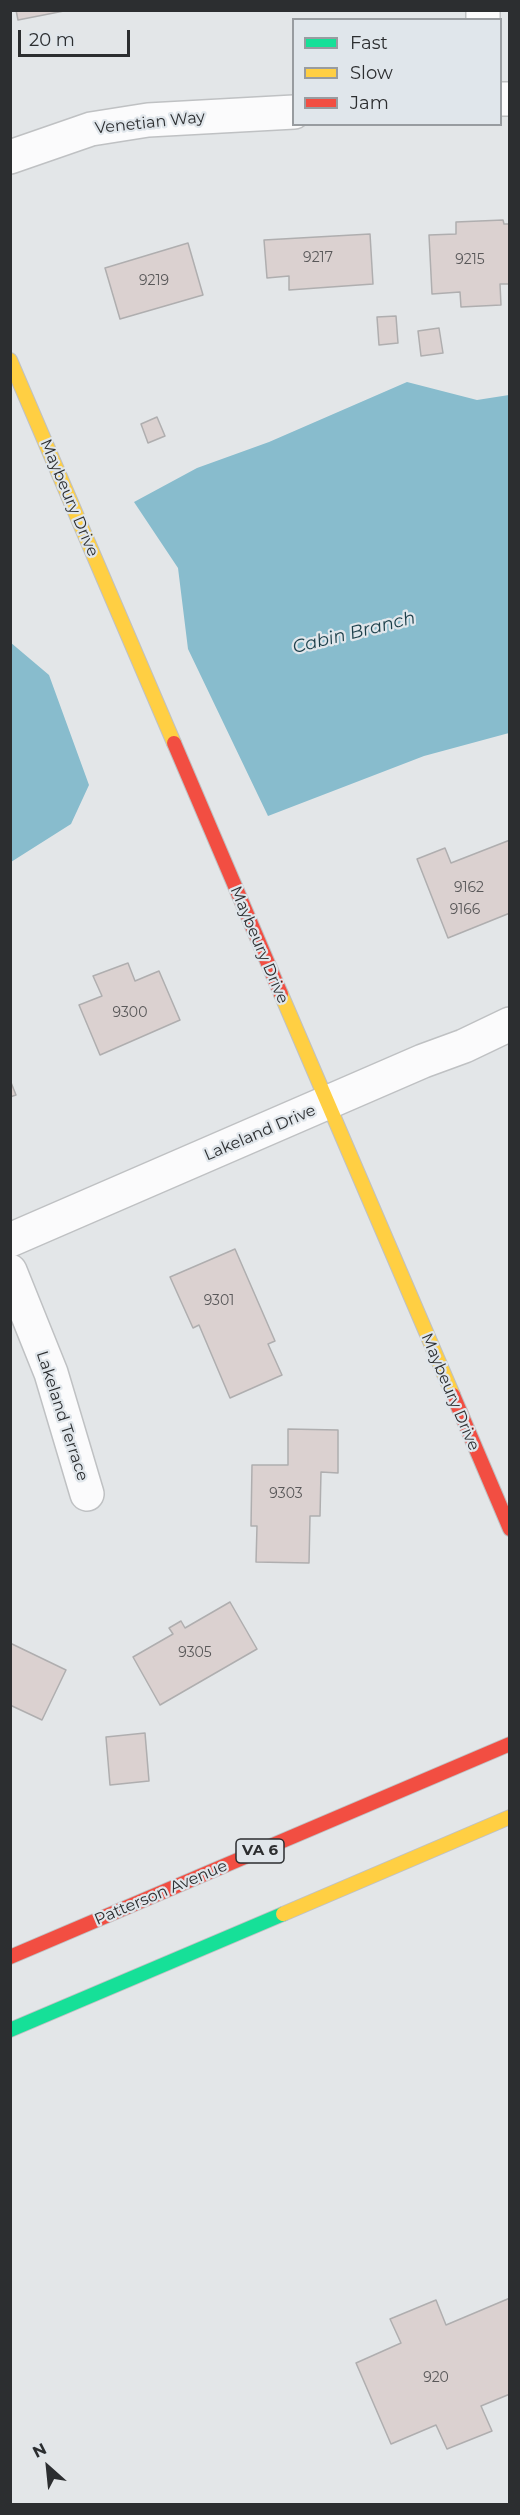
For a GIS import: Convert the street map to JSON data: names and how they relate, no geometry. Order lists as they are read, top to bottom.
{
  "streets": {
    "street": [
      "Venetian Way",
      "Maybeury Drive",
      "Lakeland Drive",
      "Lakeland Terrace",
      "VA 6",
      "Patterson Avenue"
    ]
  },
  "crossings": [
    ["Maybeury Drive", "Lakeland Drive"]
  ],
  "water": ["Cabin Branch"],
  "house_numbers": [
    "9217",
    "9215",
    "9219",
    "9162",
    "9166",
    "9300",
    "9301",
    "9303",
    "9305",
    "920"
  ],
  "legend": ["Fast", "Slow", "Jam"],
  "scale_bar": "20 m",
  "north": "top left"
}
